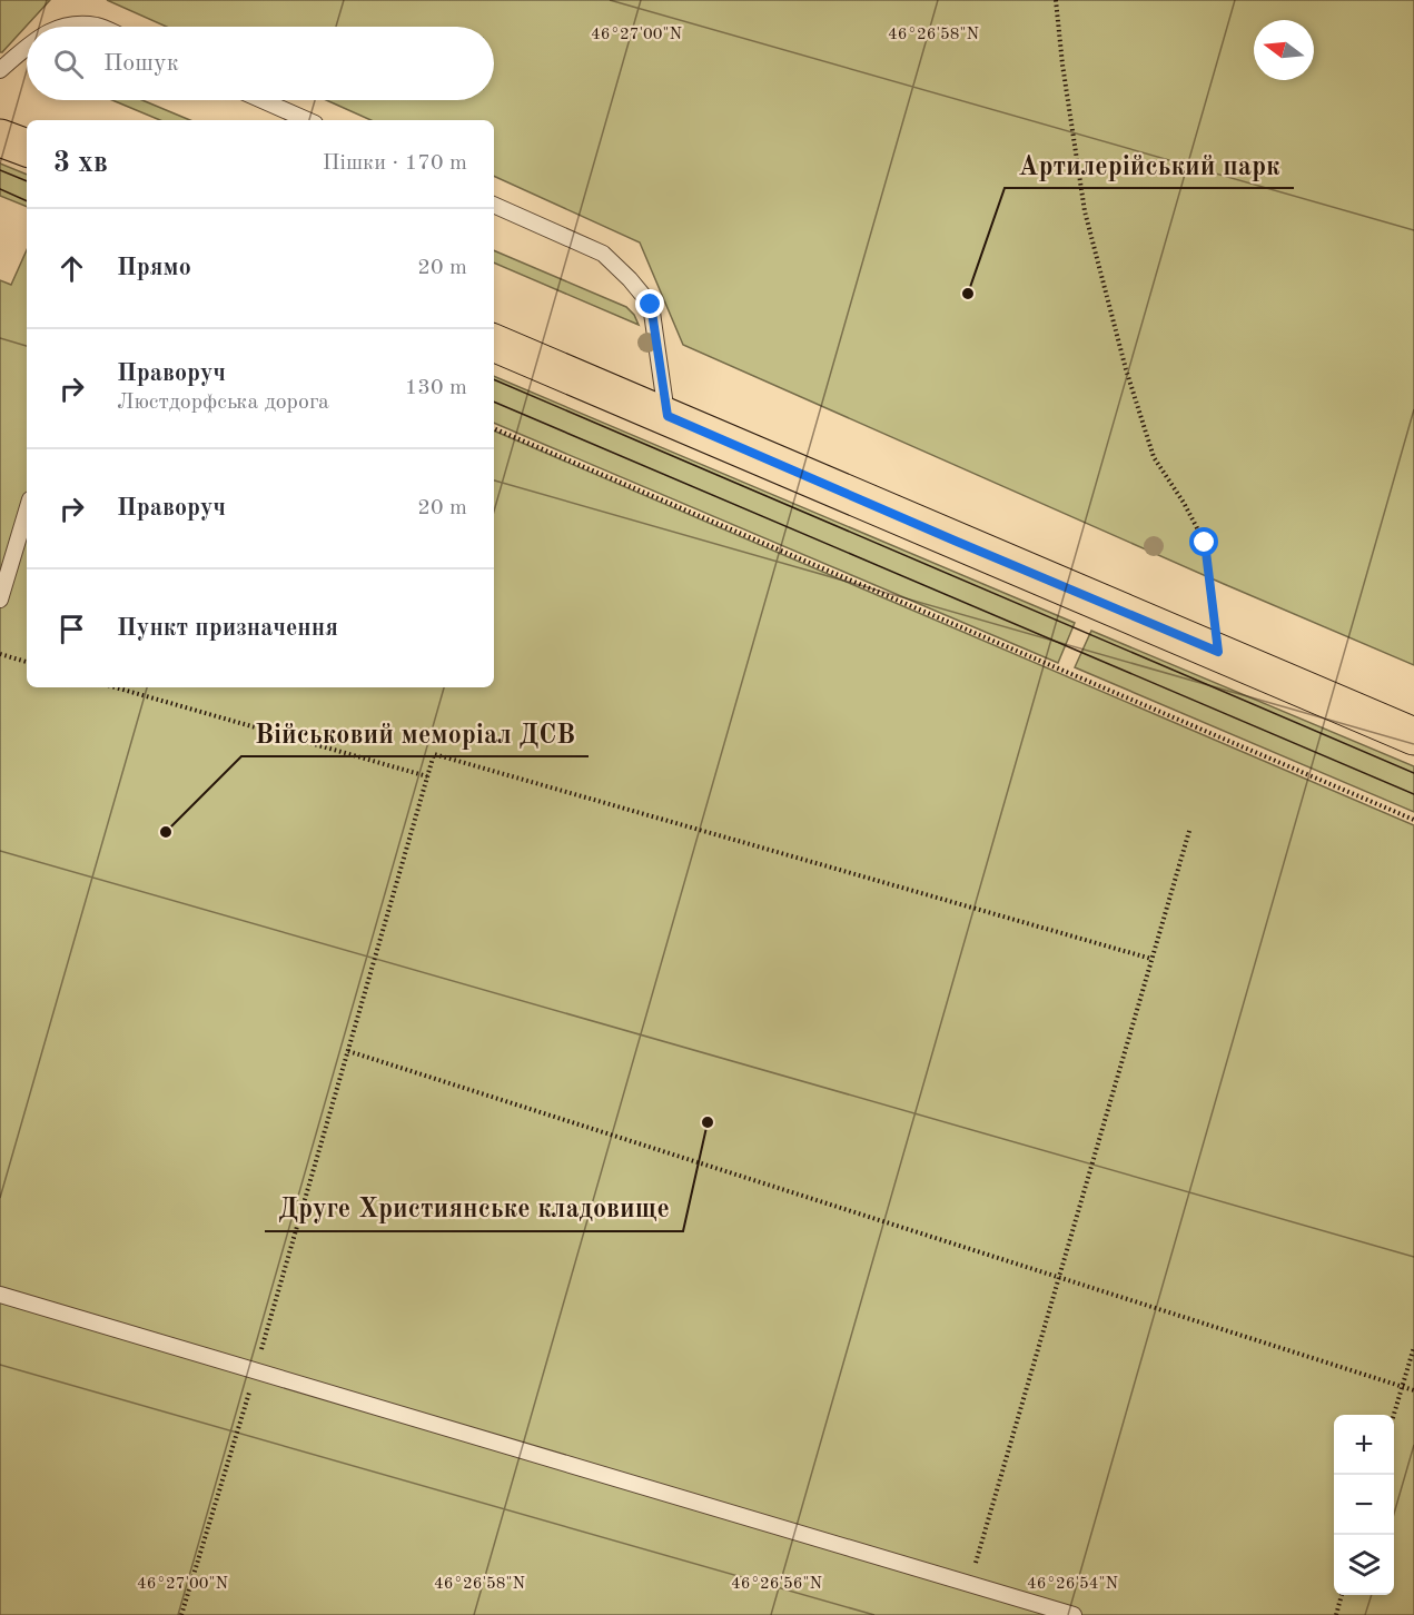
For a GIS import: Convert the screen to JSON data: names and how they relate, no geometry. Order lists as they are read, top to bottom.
{
  "places": ["Артилерійський парк", "Військовий меморіал ДСВ", "Друге Християнське кладовище"],
  "north": "left",
  "page": {
    "search": "Пошук",
    "heading": ["3 хв", "Пішки · 170 m"],
    "list": [
      ["Прямо", "20 m"],
      ["Праворуч", "Люстдорфська дорога", "130 m"],
      ["Праворуч", "20 m"],
      "Пункт призначення"
    ],
    "map_buttons": ["+", "−"]
  },
  "coordinates": [
    "46°27'00\"N",
    "46°26'58\"N",
    "46°26'56\"N",
    "46°26'54\"N"
  ]
}
